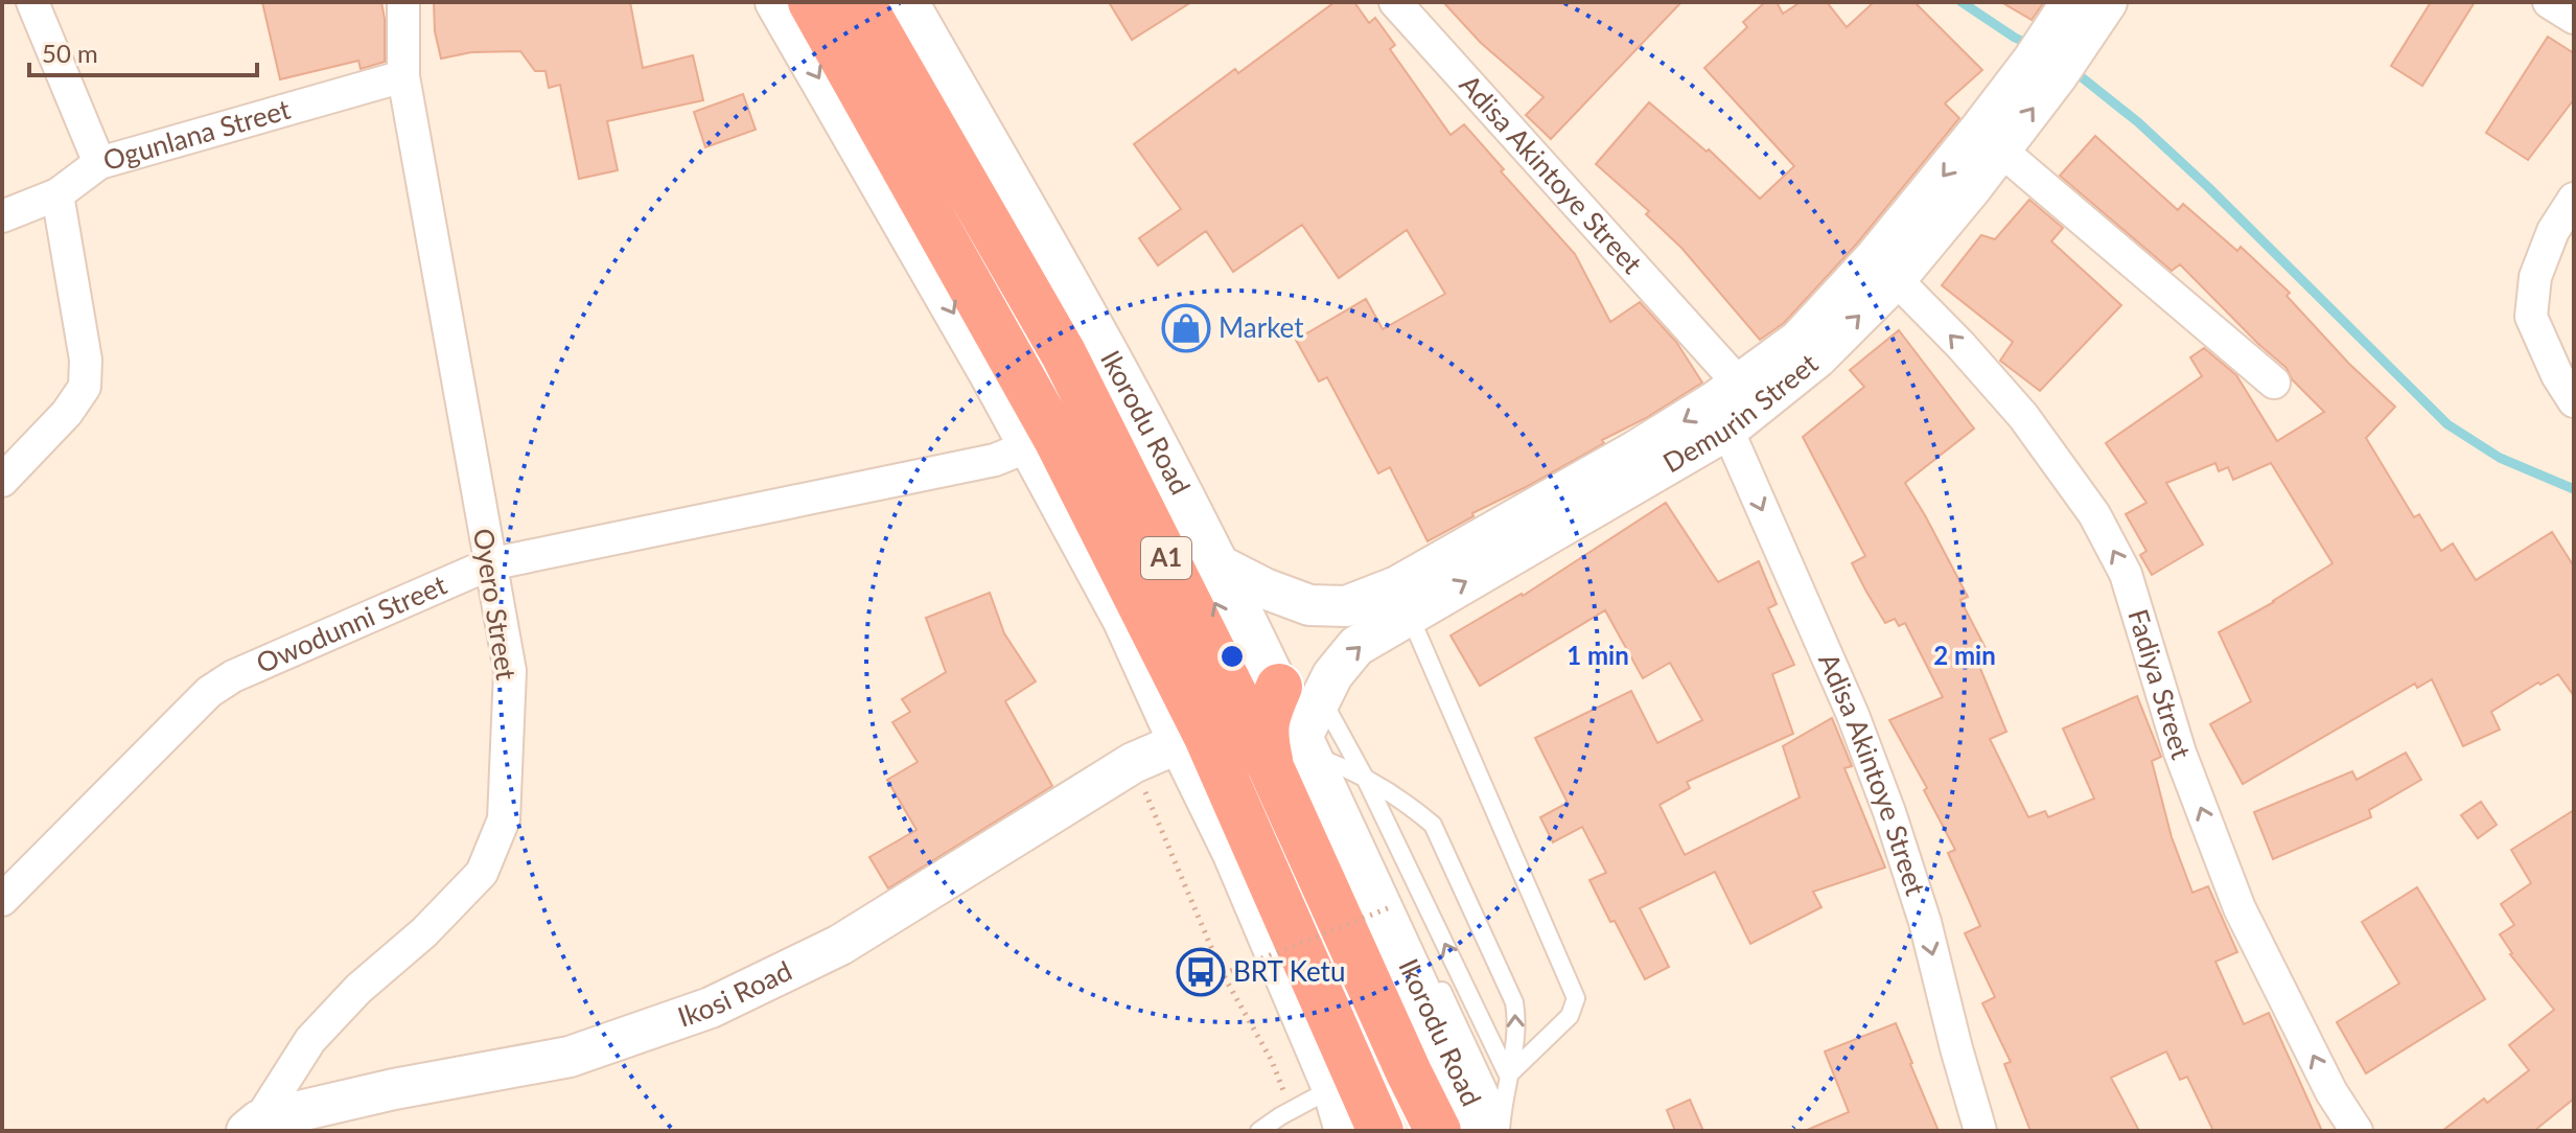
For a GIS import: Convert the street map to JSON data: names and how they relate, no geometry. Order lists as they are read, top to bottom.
{
  "streets": {
    "highway": ["Ikorodu Road", "A1"],
    "street": [
      "Ogunlana Street",
      "Adisa Akintoye Street",
      "Demurin Street",
      "Oyero Street",
      "Owodunni Street",
      "Fadiya Street",
      "Ikosi Road"
    ]
  },
  "crossings": [
    ["Ogunlana Street", "Oyero Street"],
    ["Adisa Akintoye Street", "Demurin Street"],
    ["Demurin Street", "Ikorodu Road"],
    ["Demurin Street", "Fadiya Street"],
    ["Oyero Street", "Owodunni Street"],
    ["Oyero Street", "Ikosi Road"]
  ],
  "one_way": ["Adisa Akintoye Street"],
  "places": {
    "shop": ["Market"],
    "bus stop": ["BRT Ketu"]
  },
  "scale_bar": "50 m",
  "rings": ["1 min", "2 min"]
}
